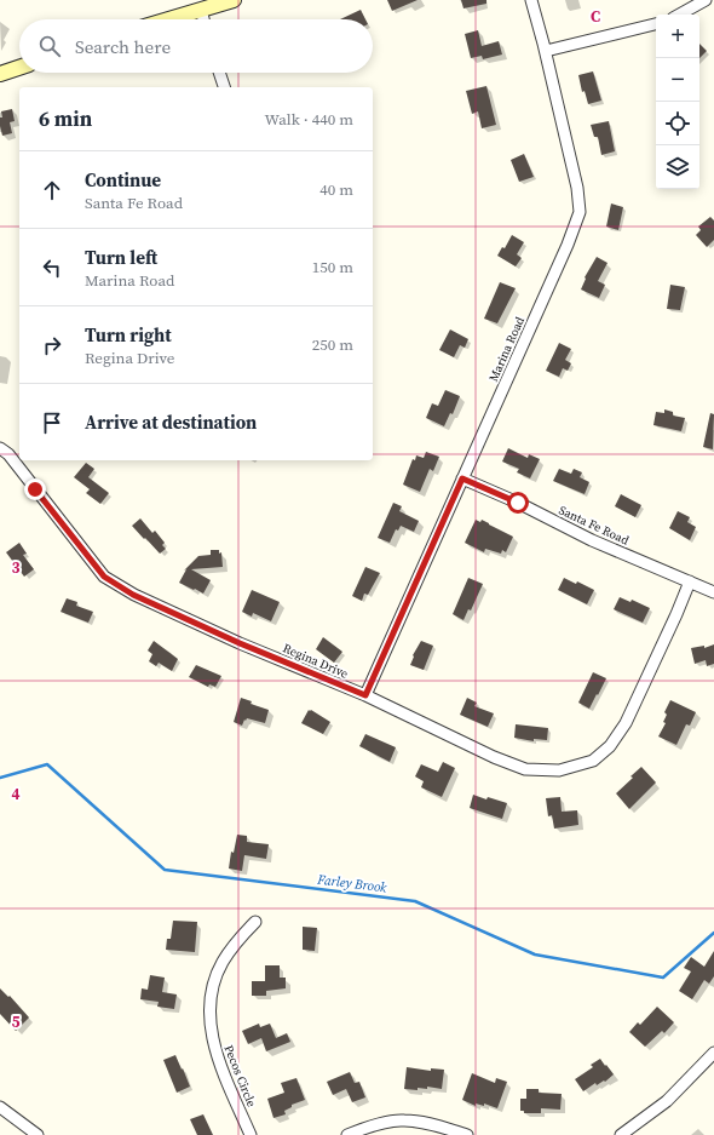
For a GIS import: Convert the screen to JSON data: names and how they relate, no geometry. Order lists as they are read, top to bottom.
{
  "streets": {
    "street": [
      "Marina Road",
      "Santa Fe Road",
      "Regina Drive",
      "Pecos Circle"
    ]
  },
  "crossings": [
    ["Marina Road", "Santa Fe Road"],
    ["Marina Road", "Regina Drive"],
    ["Santa Fe Road", "Regina Drive"]
  ],
  "water": ["Farley Brook"],
  "page": {
    "map_buttons": ["+", "−"],
    "search": "Search here",
    "heading": ["6 min", "Walk · 440 m"],
    "list": [
      ["Continue", "Santa Fe Road", "40 m"],
      ["Turn left", "Marina Road", "150 m"],
      ["Turn right", "Regina Drive", "250 m"],
      "Arrive at destination"
    ]
  },
  "grid": {
    "columns": ["C"],
    "rows": ["3", "4", "5"]
  }
}
